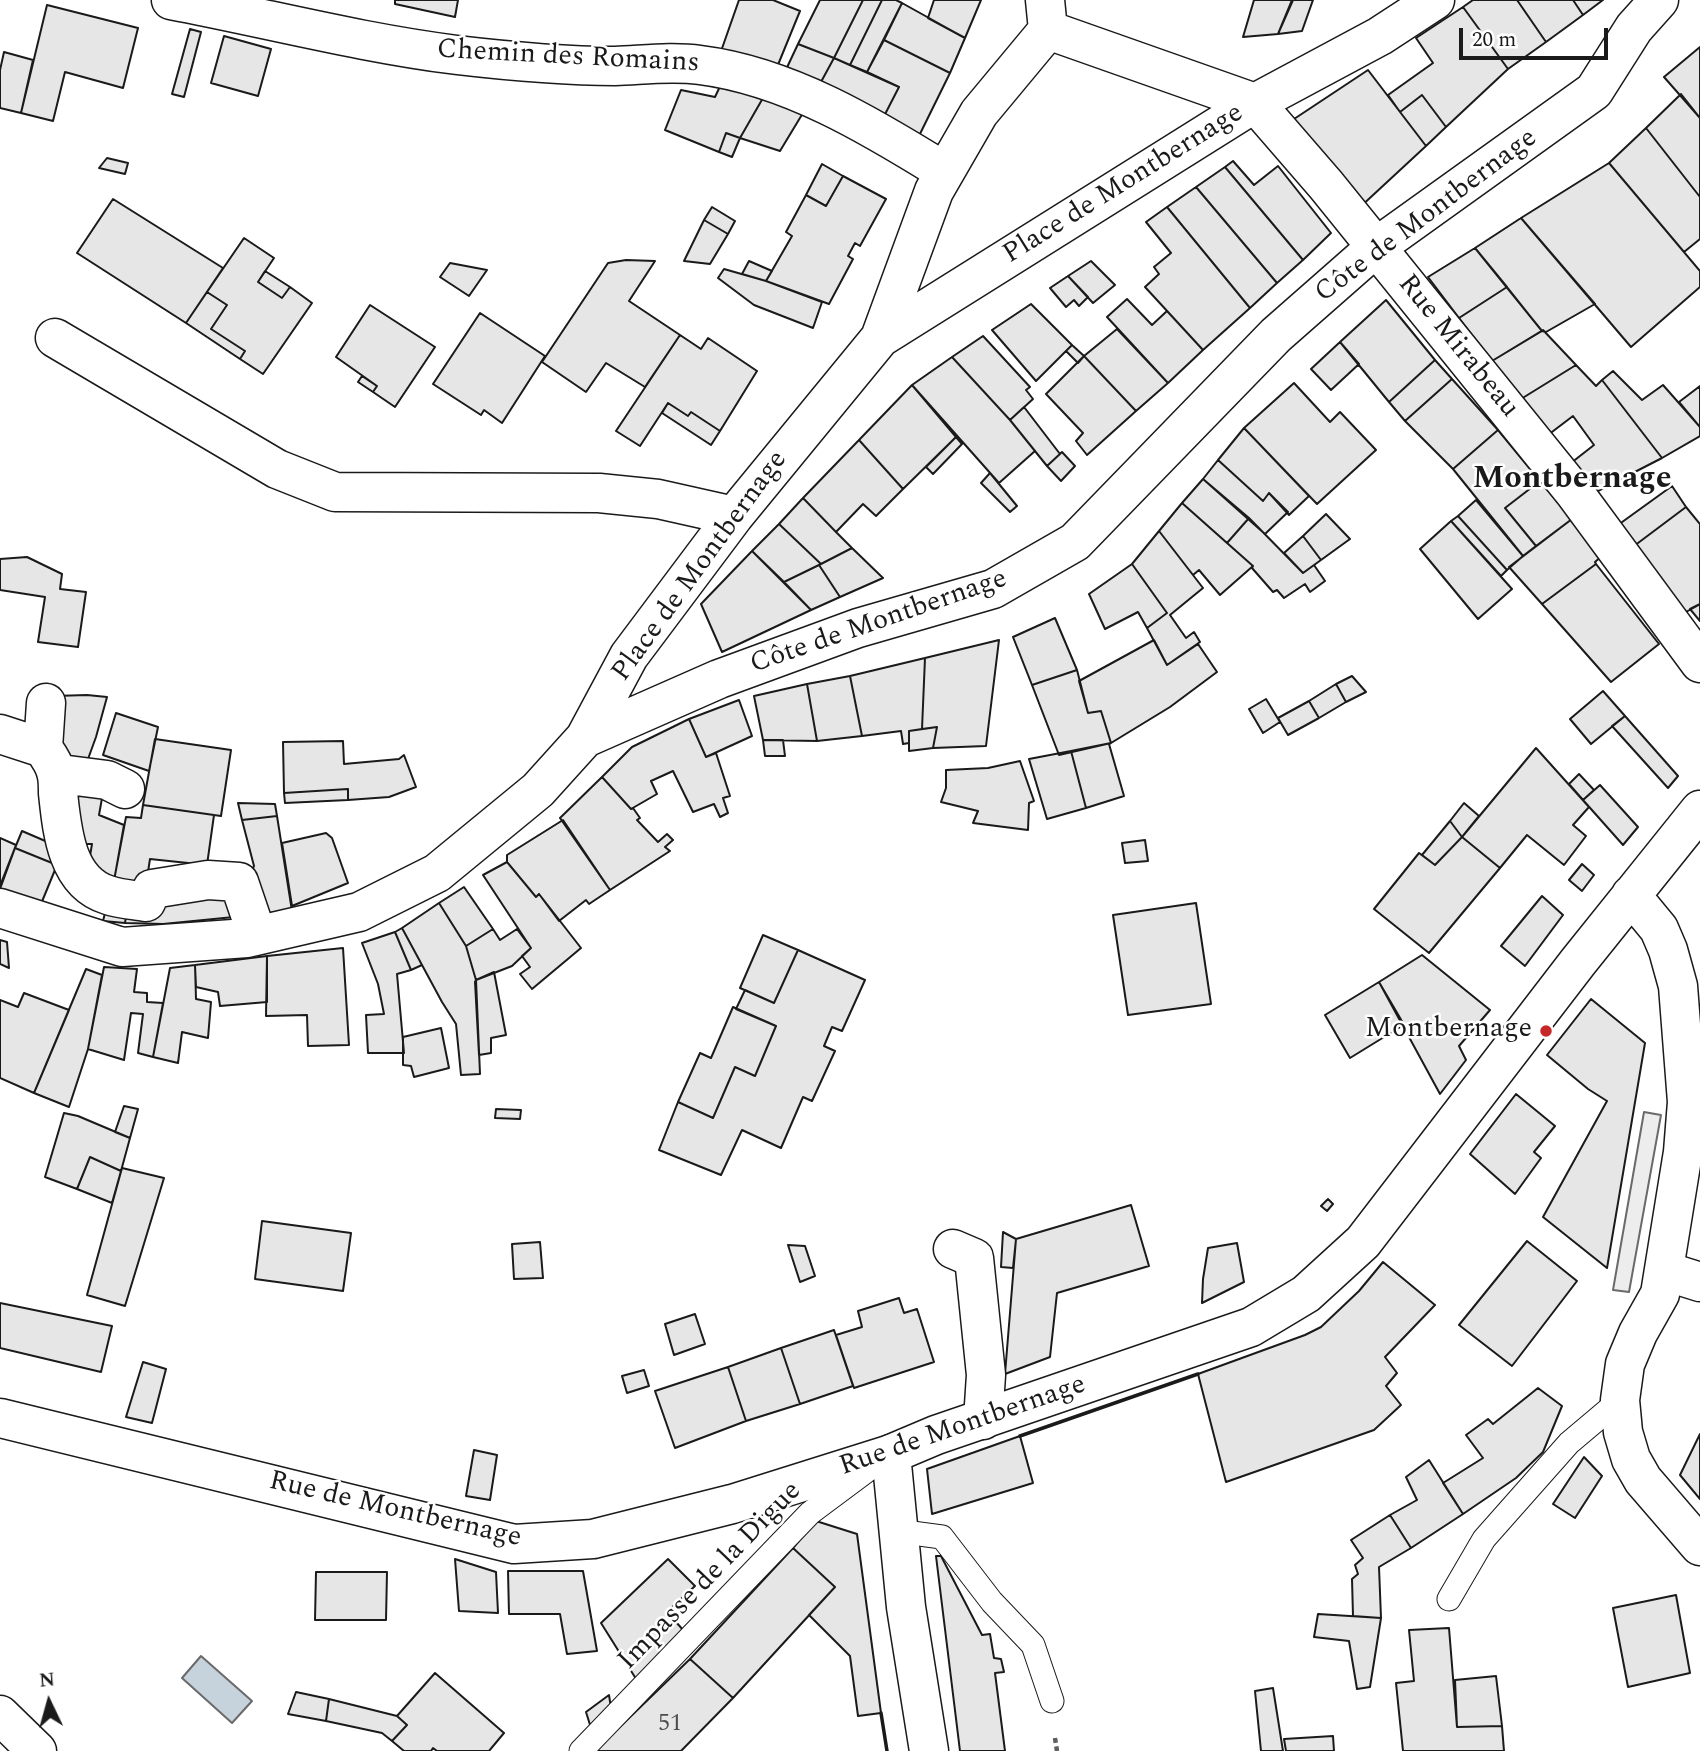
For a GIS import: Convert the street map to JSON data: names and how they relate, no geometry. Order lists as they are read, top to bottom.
{
  "streets": {
    "street": [
      "Chemin des Romains",
      "Place de Montbernage",
      "Côte de Montbernage",
      "Rue Mirabeau",
      "Rue de Montbernage"
    ],
    "lane": ["Impasse de la Digue"]
  },
  "crossings": [
    ["Chemin des Romains", "Place de Montbernage"],
    ["Place de Montbernage", "Côte de Montbernage"],
    ["Place de Montbernage", "Rue Mirabeau"],
    ["Côte de Montbernage", "Rue Mirabeau"],
    ["Rue de Montbernage", "Impasse de la Digue"]
  ],
  "districts": ["Montbernage"],
  "places": ["Montbernage"],
  "house_numbers": ["51"],
  "scale_bar": "20 m",
  "north": "top"
}
